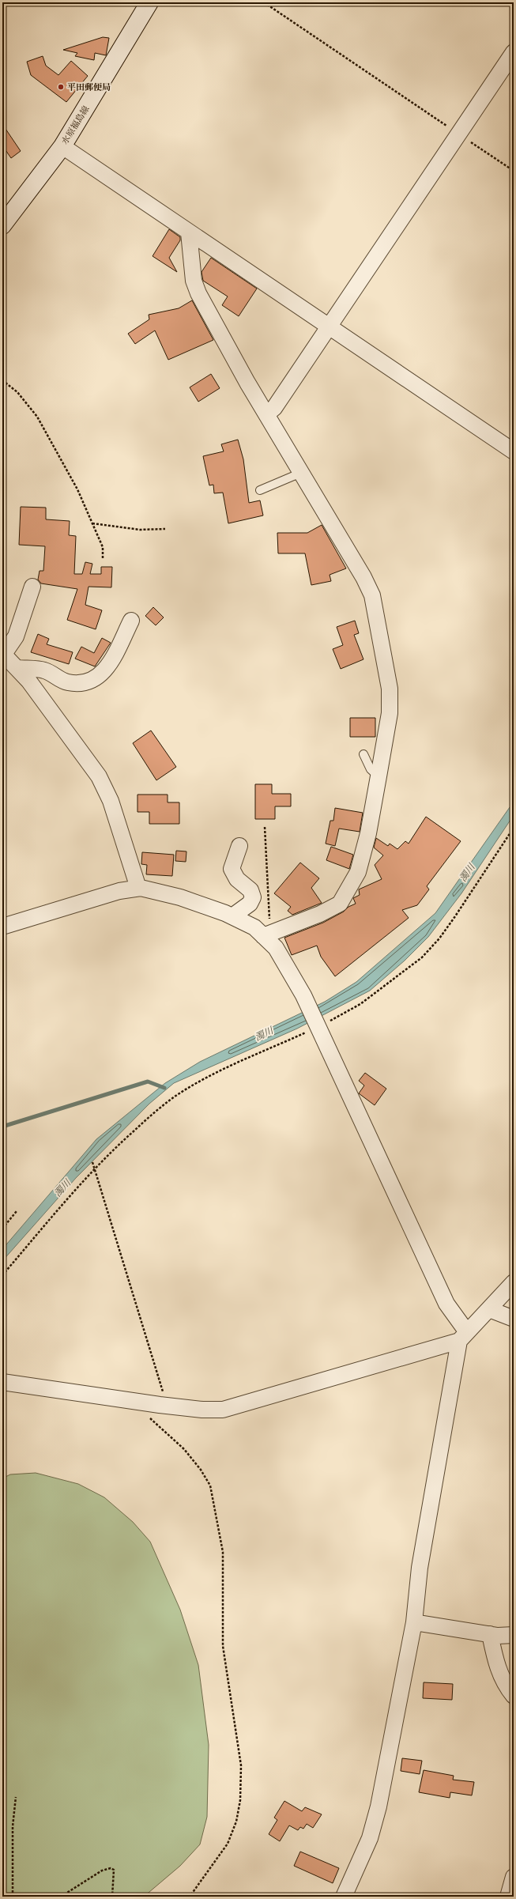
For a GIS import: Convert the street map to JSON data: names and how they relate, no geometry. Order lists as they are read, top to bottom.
{
  "streets": {
    "main road": ["水原福島線"]
  },
  "water": ["濁川"],
  "places": ["平田郵便局"]
}
